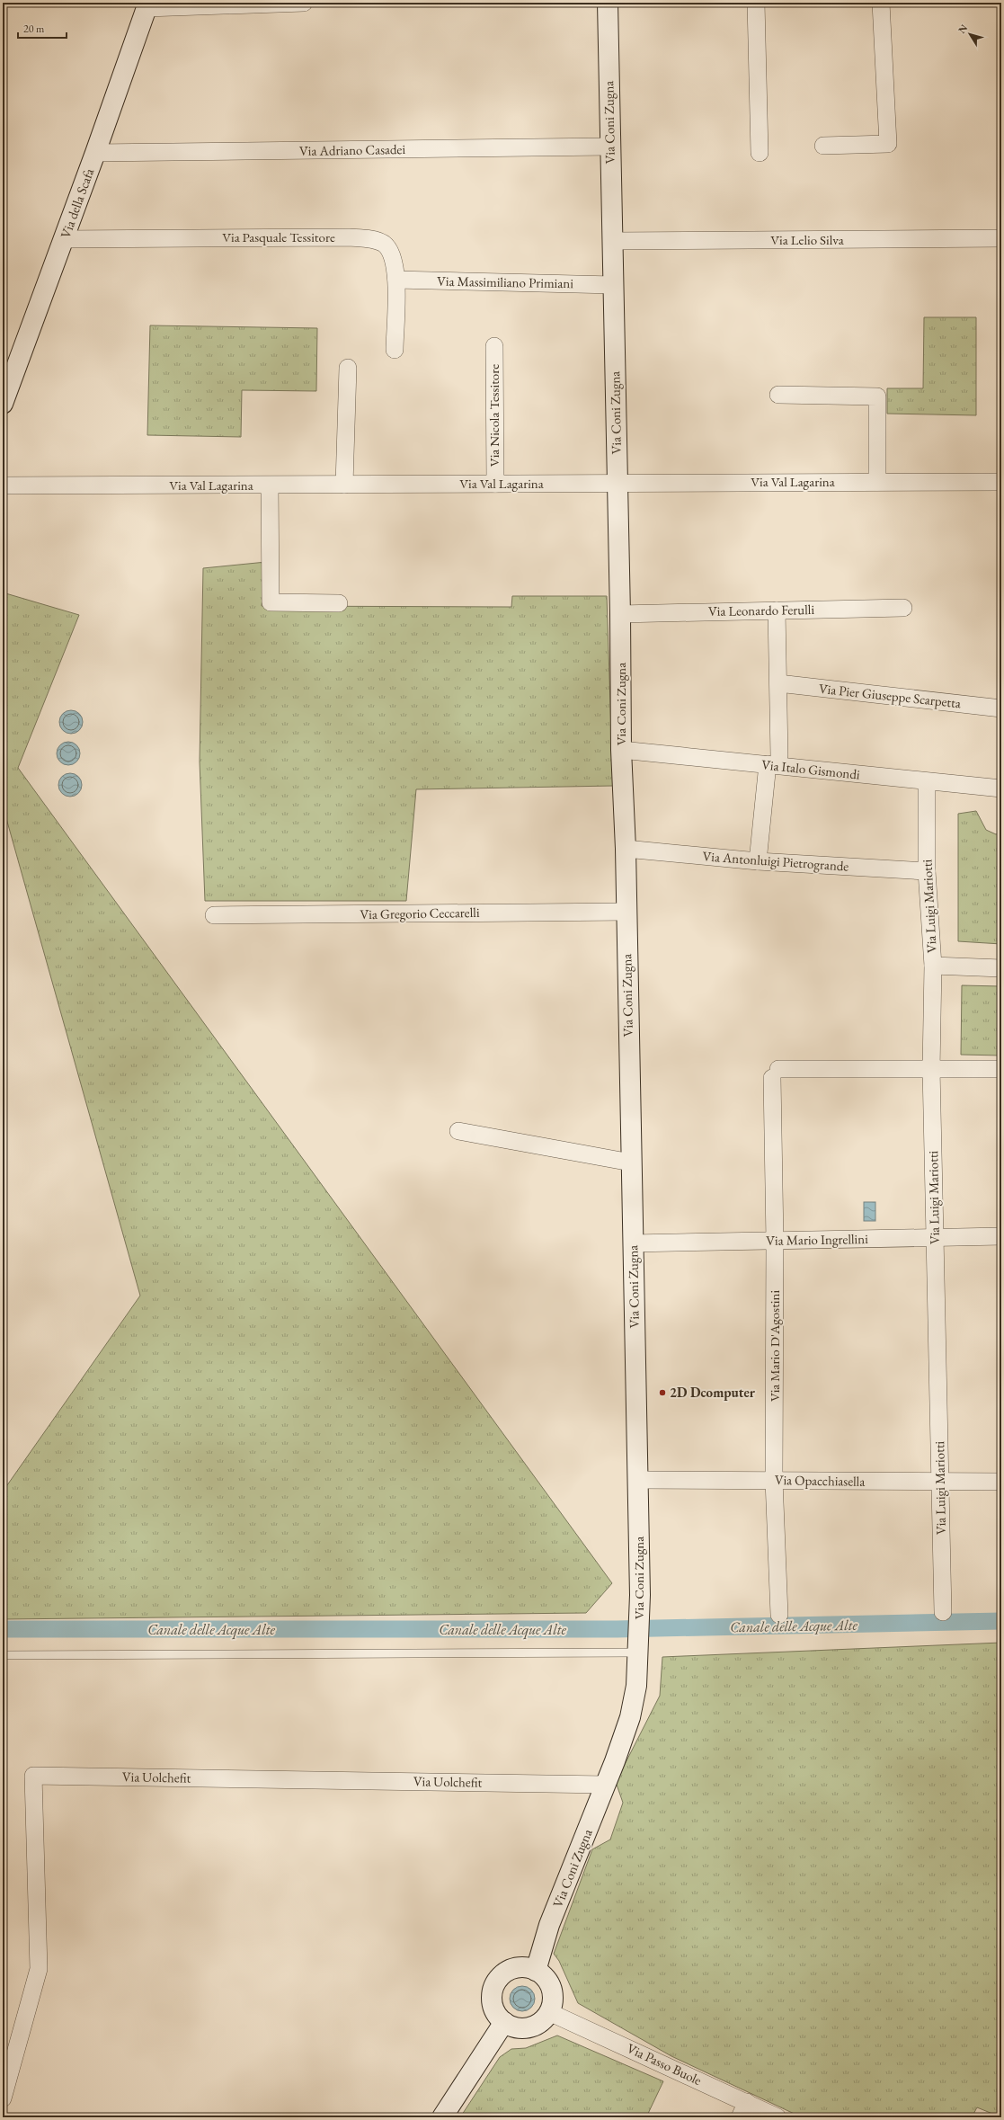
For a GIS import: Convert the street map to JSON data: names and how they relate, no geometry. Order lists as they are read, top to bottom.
{
  "streets": {
    "street": [
      "Via Coni Zugna",
      "Via Adriano Casadei",
      "Via della Scafa",
      "Via Pasquale Tessitore",
      "Via Lelio Silva",
      "Via Massimiliano Primiani",
      "Via Nicola Tessitore",
      "Via Val Lagarina",
      "Via Leonardo Ferulli",
      "Via Pier Giuseppe Scarpetta",
      "Via Italo Gismondi",
      "Via Antonluigi Pietrogrande",
      "Via Luigi Mariotti",
      "Via Gregorio Ceccarelli",
      "Via Mario Ingrellini",
      "Via Mario D'Agostini",
      "Via Opacchiasella",
      "Via Uolchefit",
      "Via Passo Buole"
    ]
  },
  "crossings": [
    ["Via Coni Zugna", "Via Adriano Casadei"],
    ["Via Coni Zugna", "Via Lelio Silva"],
    ["Via Coni Zugna", "Via Massimiliano Primiani"],
    ["Via Coni Zugna", "Via Val Lagarina"],
    ["Via Coni Zugna", "Via Leonardo Ferulli"],
    ["Via Coni Zugna", "Via Italo Gismondi"],
    ["Via Coni Zugna", "Via Antonluigi Pietrogrande"],
    ["Via Coni Zugna", "Via Gregorio Ceccarelli"],
    ["Via Coni Zugna", "Via Mario Ingrellini"],
    ["Via Coni Zugna", "Via Opacchiasella"],
    ["Via Coni Zugna", "Via Uolchefit"],
    ["Via Coni Zugna", "Via Passo Buole"],
    ["Via Adriano Casadei", "Via della Scafa"],
    ["Via della Scafa", "Via Pasquale Tessitore"],
    ["Via Pasquale Tessitore", "Via Massimiliano Primiani"],
    ["Via Nicola Tessitore", "Via Val Lagarina"],
    ["Via Italo Gismondi", "Via Luigi Mariotti"],
    ["Via Antonluigi Pietrogrande", "Via Luigi Mariotti"],
    ["Via Luigi Mariotti", "Via Mario Ingrellini"],
    ["Via Luigi Mariotti", "Via Mario D'Agostini"],
    ["Via Luigi Mariotti", "Via Opacchiasella"],
    ["Via Mario Ingrellini", "Via Mario D'Agostini"],
    ["Via Mario D'Agostini", "Via Opacchiasella"]
  ],
  "water": ["Canale delle Acque Alte"],
  "places": ["2D Dcomputer"],
  "scale_bar": "20 m",
  "north": "top left"
}
